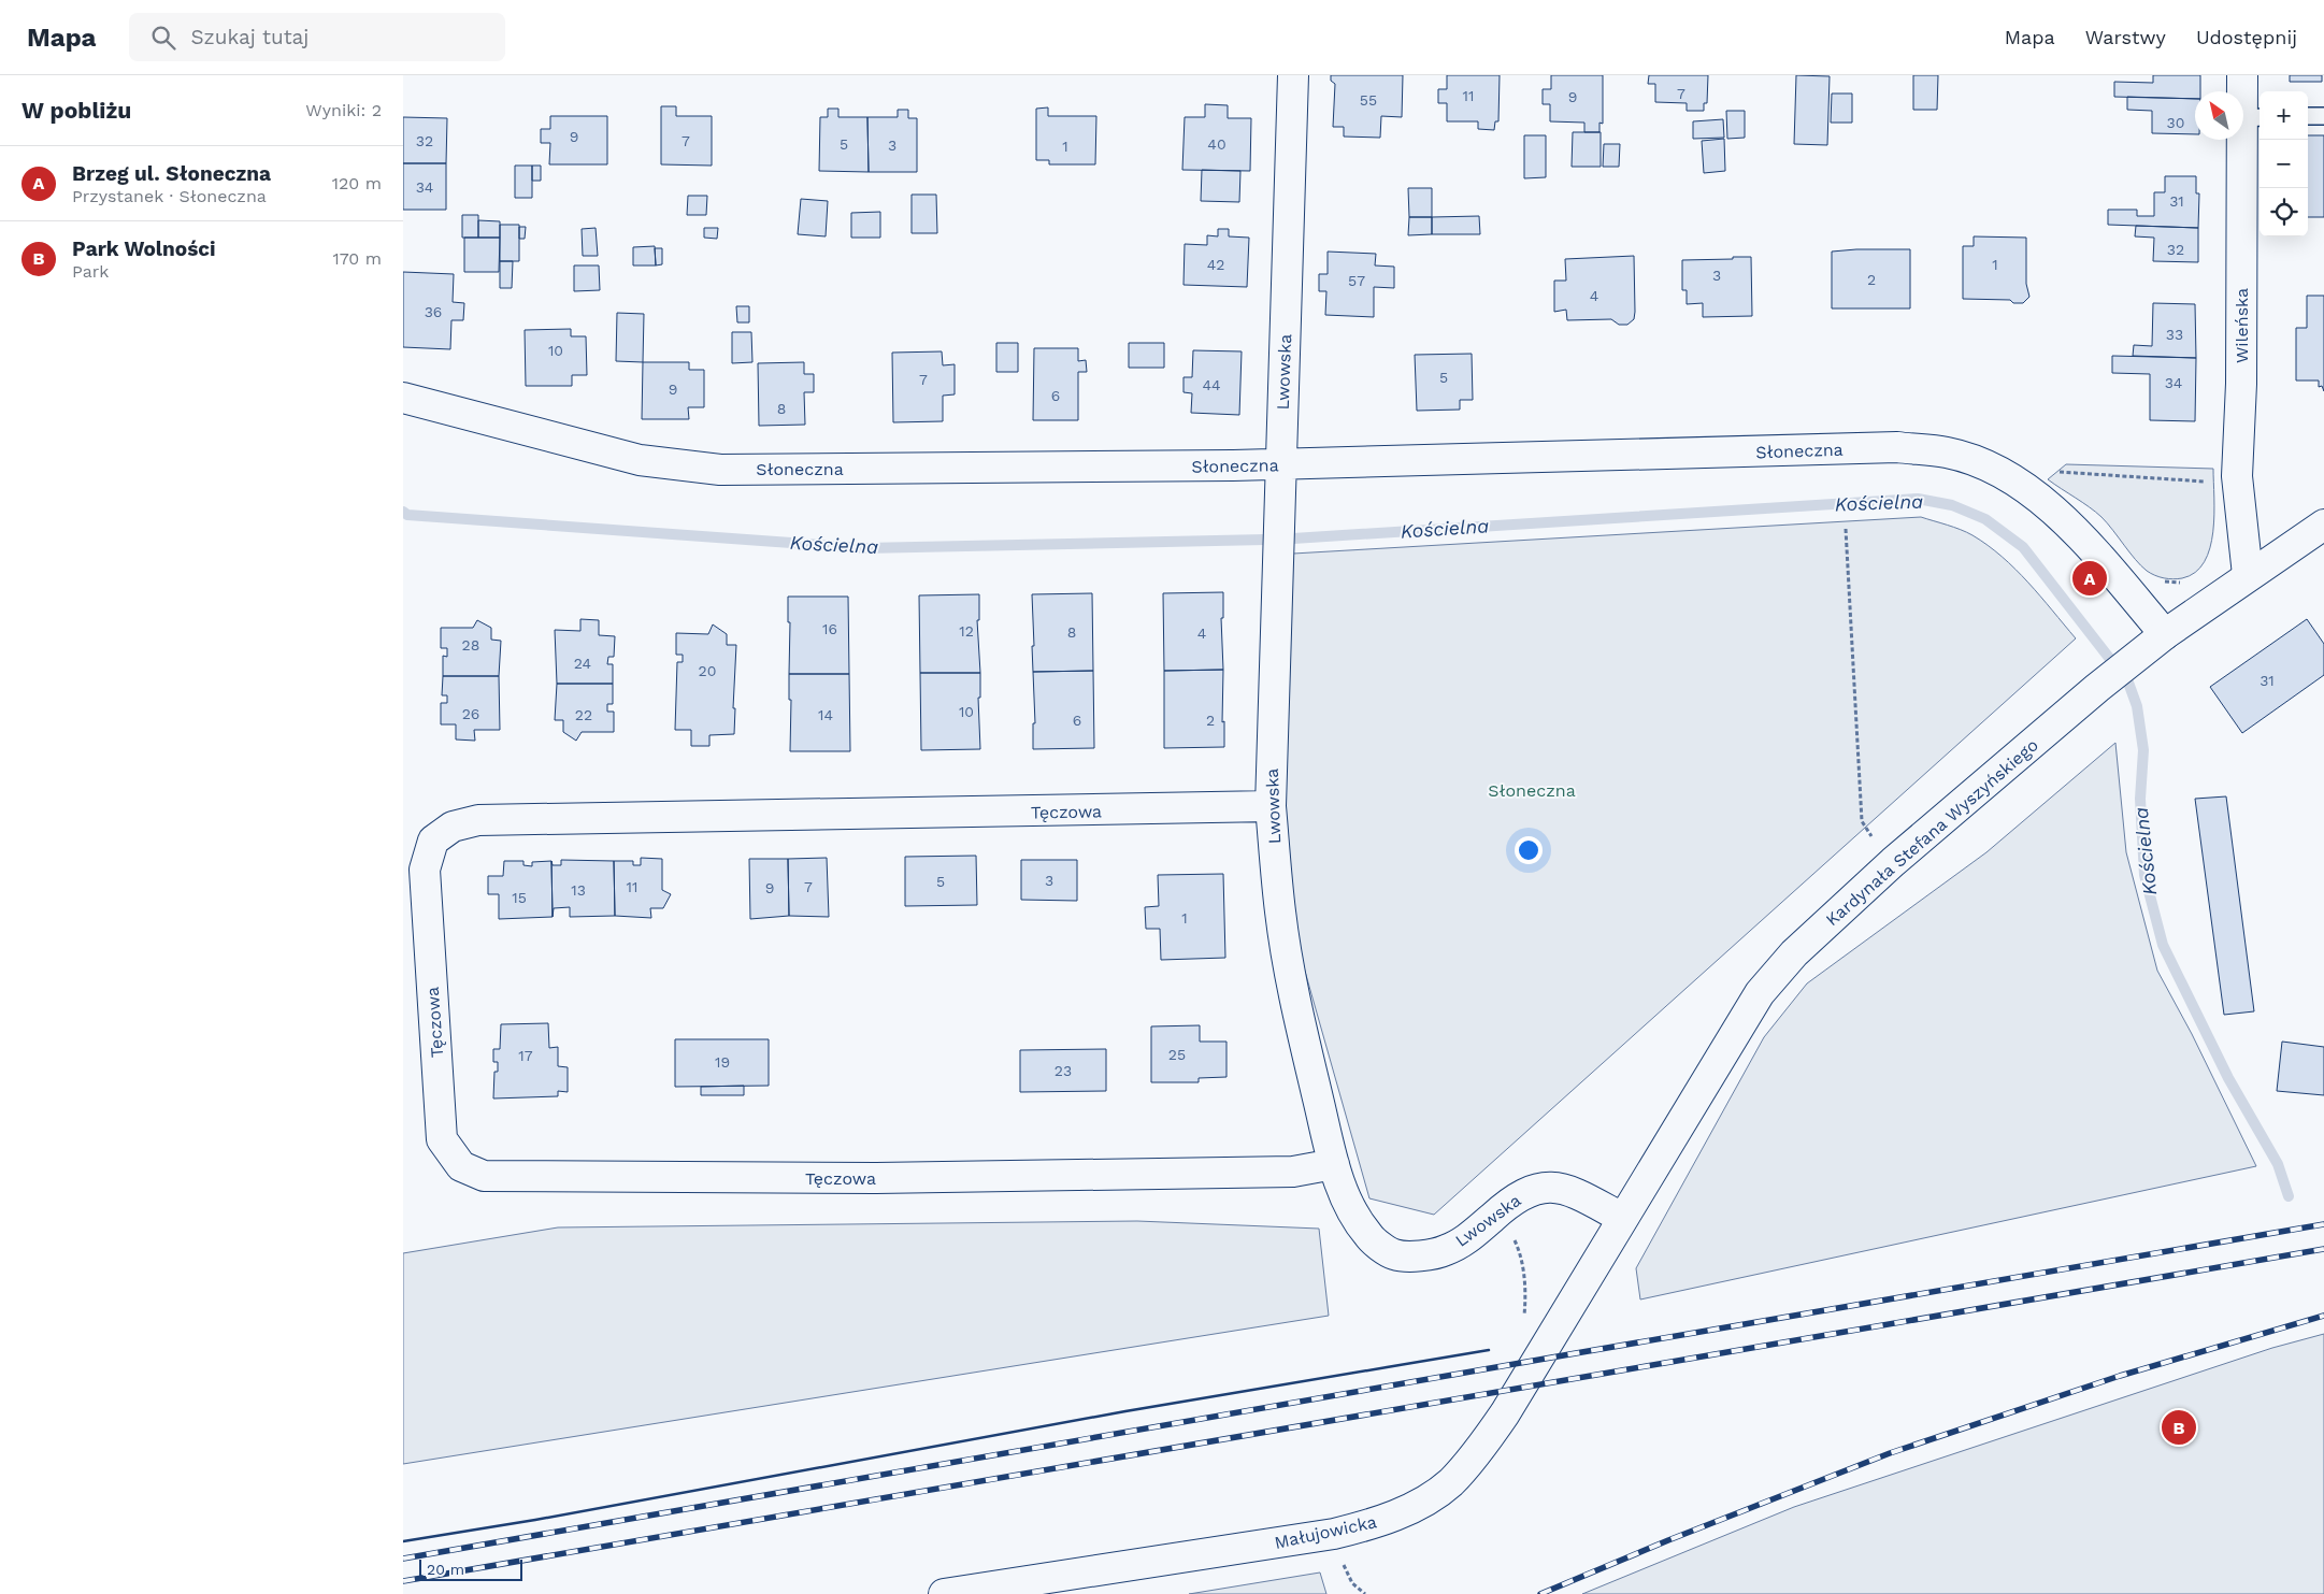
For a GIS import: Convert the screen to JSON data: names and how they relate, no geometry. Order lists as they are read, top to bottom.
{
  "streets": {
    "street": [
      "Wileńska",
      "Lwowska",
      "Słoneczna",
      "Tęczowa",
      "Kardynała Stefana Wyszyńskiego",
      "Małujowicka"
    ]
  },
  "crossings": [
    ["Wileńska", "Kardynała Stefana Wyszyńskiego"],
    ["Lwowska", "Słoneczna"],
    ["Lwowska", "Tęczowa"],
    ["Lwowska", "Kardynała Stefana Wyszyńskiego"],
    ["Lwowska", "Małujowicka"],
    ["Słoneczna", "Kardynała Stefana Wyszyńskiego"],
    ["Kardynała Stefana Wyszyńskiego", "Małujowicka"]
  ],
  "water": ["Kościelna"],
  "parks": ["Słoneczna"],
  "house_numbers": [
    "7",
    "11",
    "9",
    "55",
    "30",
    "9",
    "32",
    "7",
    "5",
    "40",
    "3",
    "1",
    "34",
    "31",
    "32",
    "42",
    "1",
    "3",
    "2",
    "57",
    "4",
    "36",
    "33",
    "10",
    "5",
    "7",
    "34",
    "44",
    "9",
    "6",
    "8",
    "16",
    "12",
    "8",
    "4",
    "28",
    "24",
    "20",
    "31",
    "10",
    "26",
    "22",
    "14",
    "6",
    "2",
    "3",
    "5",
    "11",
    "7",
    "9",
    "13",
    "15",
    "1",
    "25",
    "17",
    "19",
    "23"
  ],
  "scale_bar": "20 m",
  "north": "top left",
  "page": {
    "header": "Mapa",
    "search": "Szukaj tutaj",
    "nav": ["Mapa", "Warstwy", "Udostępnij"],
    "heading": ["W pobliżu", "Wyniki: 2"],
    "map_buttons": ["+", "−"],
    "list": [
      {
        "mark": "A",
        "name": "Brzeg ul. Słoneczna",
        "note": "Przystanek · Słoneczna",
        "value": "120 m"
      },
      {
        "mark": "B",
        "name": "Park Wolności",
        "note": "Park",
        "value": "170 m"
      }
    ],
    "pins": ["A", "B"],
    "scale": "20 m"
  }
}
